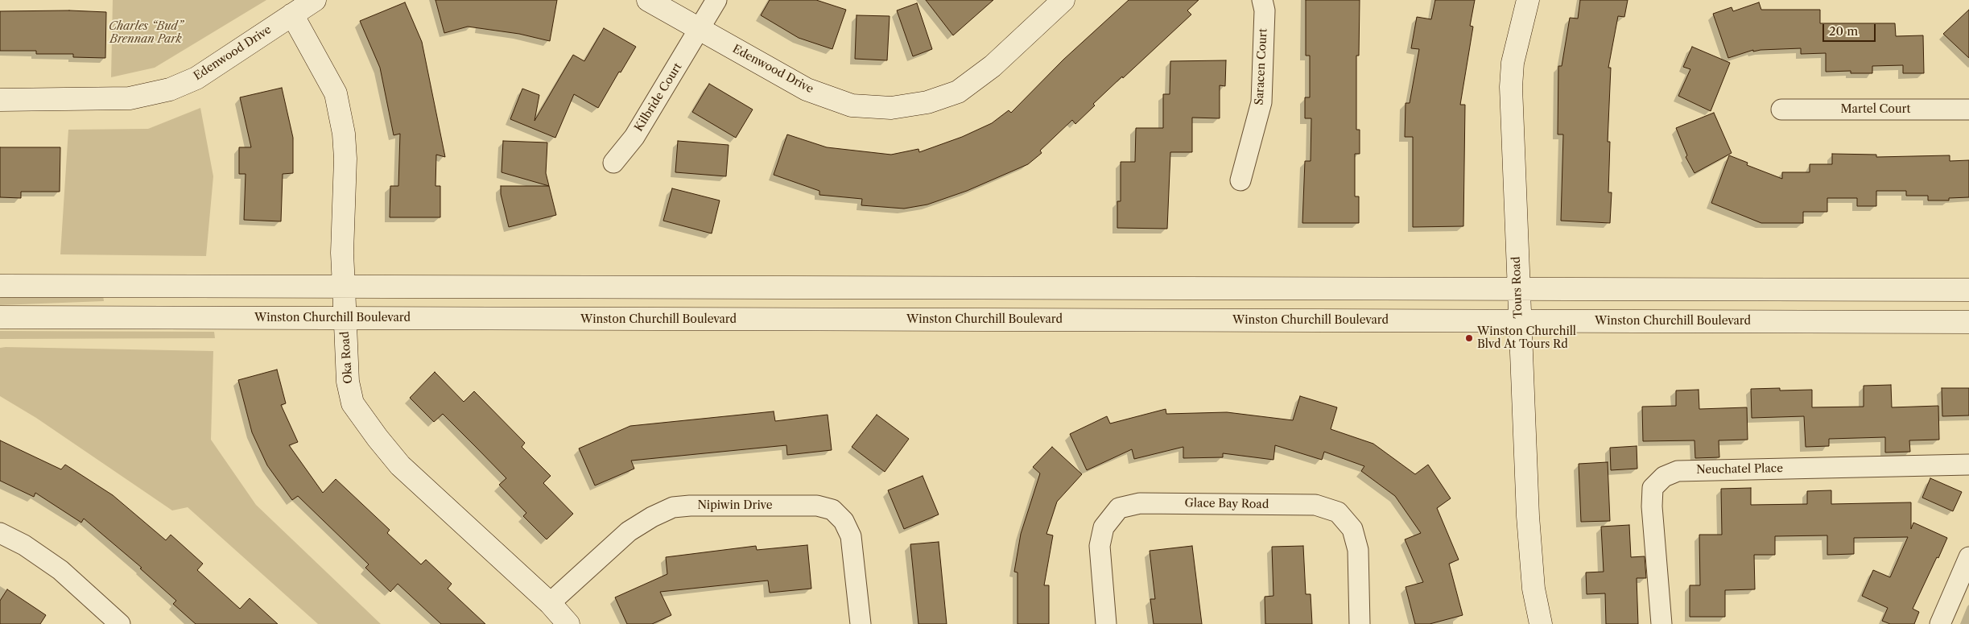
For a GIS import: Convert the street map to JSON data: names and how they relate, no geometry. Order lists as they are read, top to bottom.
{
  "streets": {
    "main road": [
      "Edenwood Drive",
      "Tours Road",
      "Winston Churchill Boulevard",
      "Oka Road"
    ],
    "street": [
      "Saracen Court",
      "Kilbride Court",
      "Martel Court",
      "Neuchatel Place",
      "Glace Bay Road",
      "Nipiwin Drive"
    ]
  },
  "crossings": [
    ["Edenwood Drive", "Kilbride Court"],
    ["Edenwood Drive", "Oka Road"],
    ["Tours Road", "Winston Churchill Boulevard"],
    ["Winston Churchill Boulevard", "Oka Road"],
    ["Oka Road", "Nipiwin Drive"]
  ],
  "parks": ["Charles “Bud” Brennan Park"],
  "places": ["Winston Churchill Blvd At Tours Rd"],
  "scale_bar": "20 m"
}
